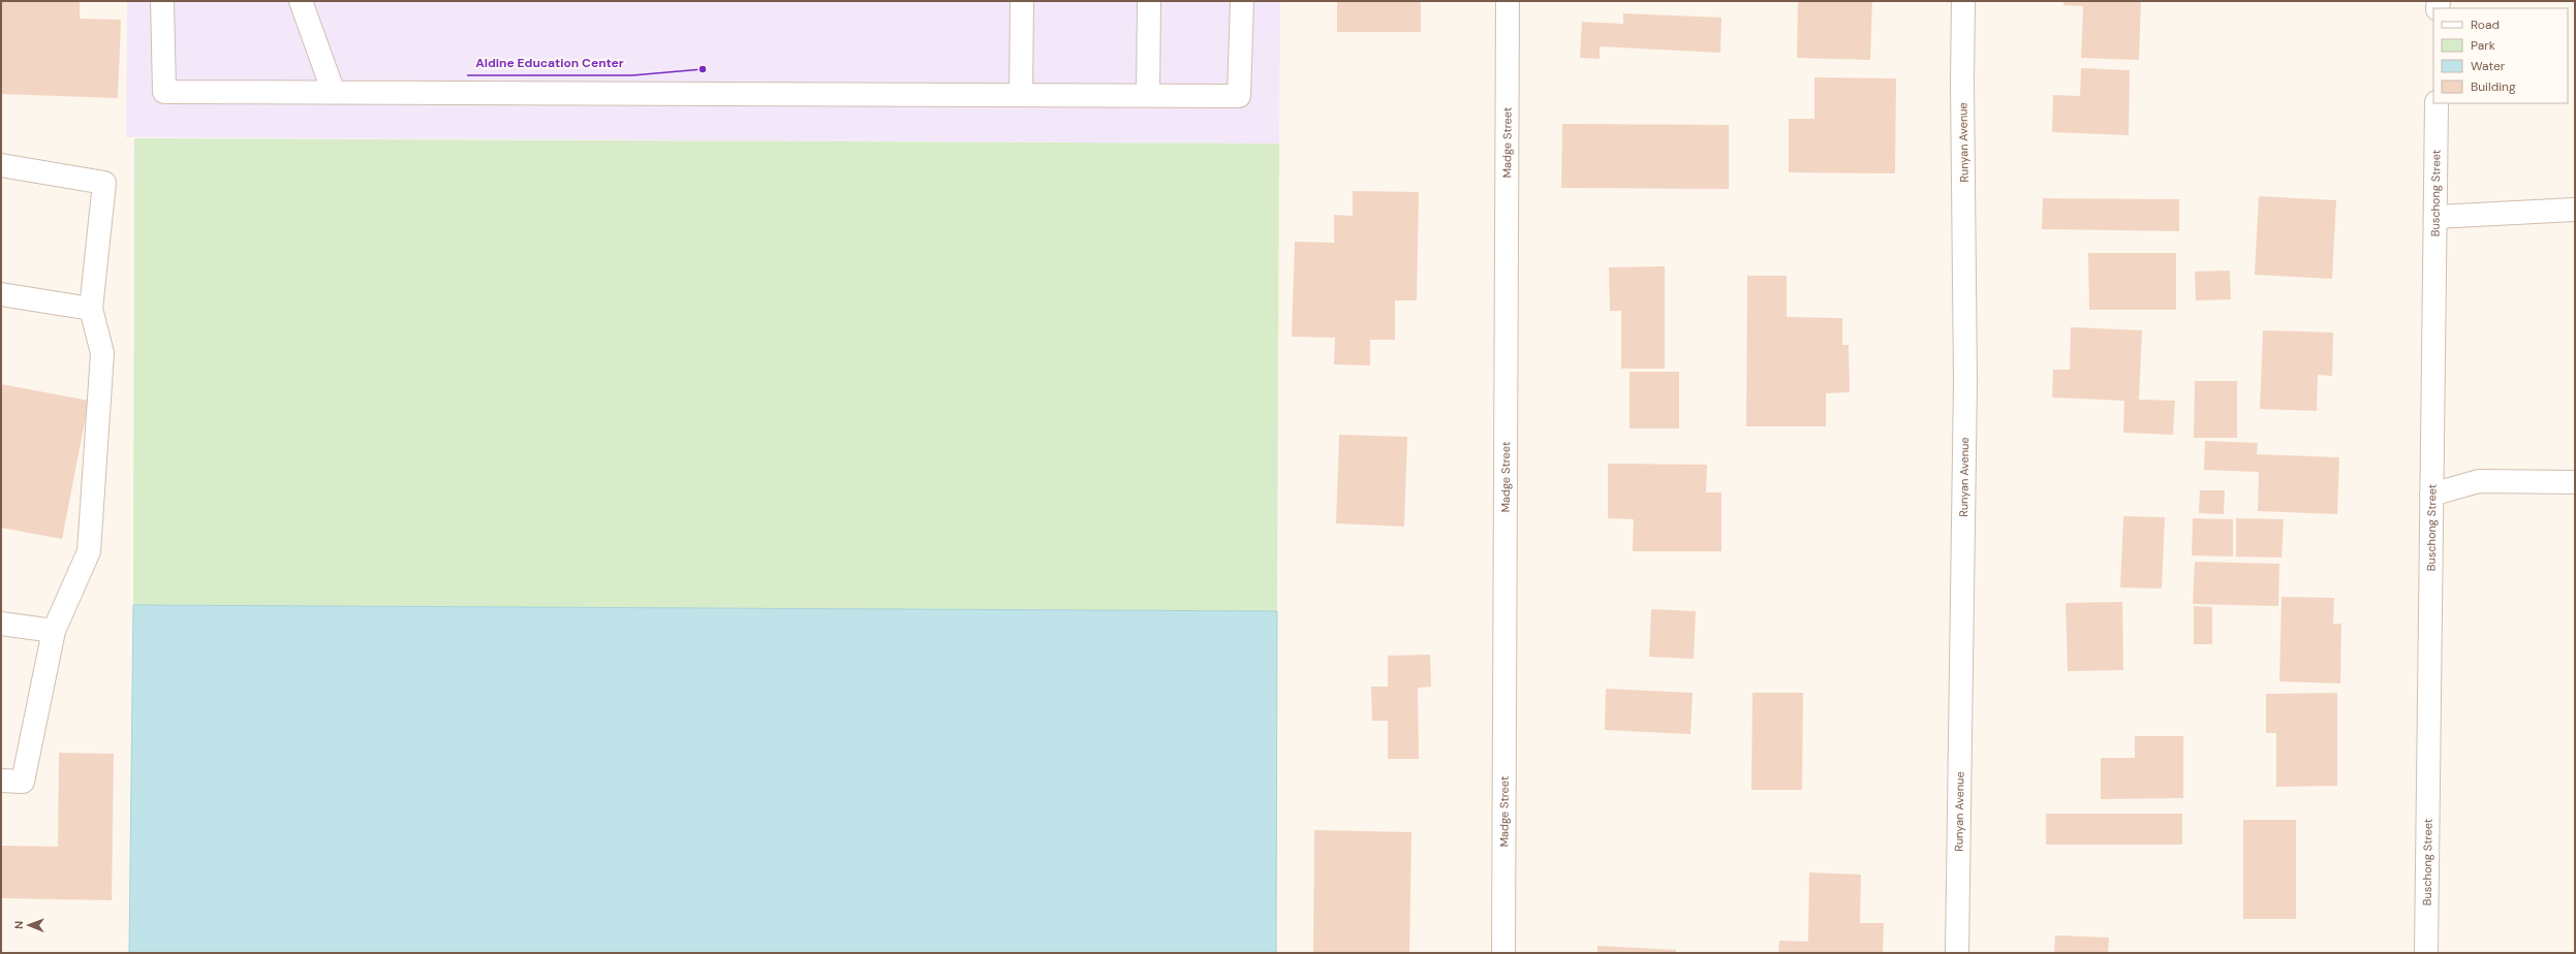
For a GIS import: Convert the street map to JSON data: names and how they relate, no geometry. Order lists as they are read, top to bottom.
{
  "streets": {
    "street": ["Madge Street", "Runyan Avenue", "Buschong Street"]
  },
  "places": ["Aldine Education Center"],
  "legend": [
    "Road",
    "Park",
    "Water",
    "Building"
  ],
  "north": "left"
}
